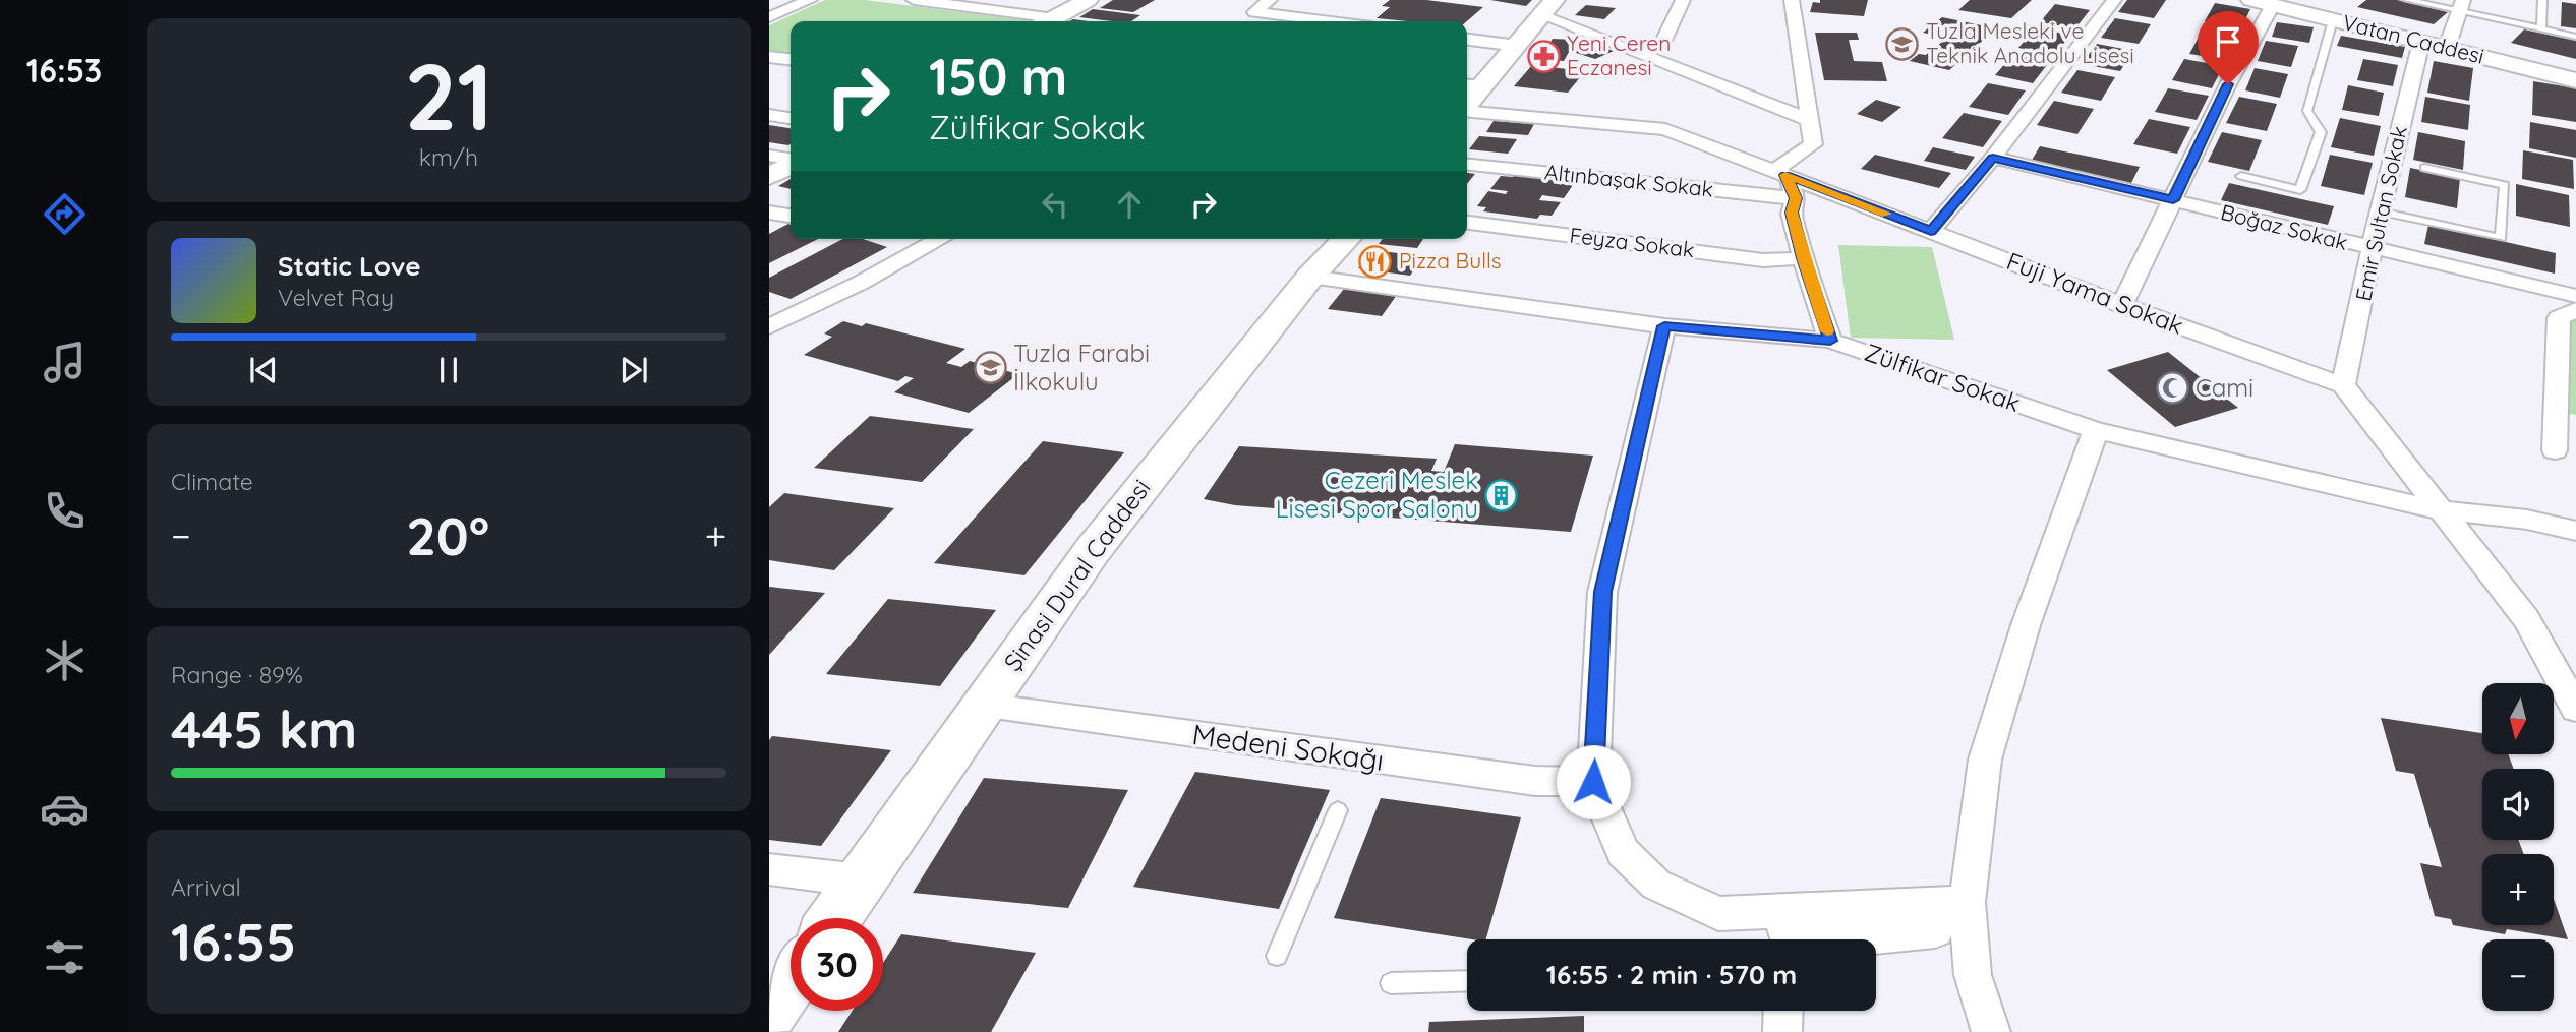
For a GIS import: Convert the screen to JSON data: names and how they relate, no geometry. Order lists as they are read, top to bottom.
{
  "streets": {
    "street": [
      "Vatan Caddesi",
      "Altınbaşak Sokak",
      "Emir Sultan Sokak",
      "Boğaz Sokak",
      "Feyza Sokak",
      "Fuji Yama Sokak",
      "Zülfikar Sokak",
      "Şinasi Dural Caddesi",
      "Medeni Sokağı"
    ]
  },
  "crossings": [
    ["Vatan Caddesi", "Emir Sultan Sokak"],
    ["Emir Sultan Sokak", "Boğaz Sokak"],
    ["Emir Sultan Sokak", "Fuji Yama Sokak"],
    ["Zülfikar Sokak", "Şinasi Dural Caddesi"],
    ["Şinasi Dural Caddesi", "Medeni Sokağı"]
  ],
  "places": {
    "school or university": ["Tuzla Mesleki ve Teknik Anadolu Lisesi", "Tuzla Farabi İlkokulu"],
    "pharmacy": ["Yeni Ceren Eczanesi"],
    "restaurant": ["Pizza Bulls"],
    "mosque": ["Cami"],
    "building": ["Cezeri Meslek Lisesi Spor Salonu"]
  },
  "north": "bottom",
  "page": {
    "tabs": "16:53",
    "tile": [
      ["21", "km/h"],
      "Climate",
      ["Range · 89%", "445 km"],
      ["Arrival", "16:55"]
    ],
    "turn": ["150 m", "Zülfikar Sokak"],
    "song": ["Static Love", "Velvet Ray"],
    "heat": ["−", "20°", "+"],
    "map_buttons": ["+", "−"],
    "limit": "30",
    "trip": "16:55 · 2 min · 570 m"
  }
}
